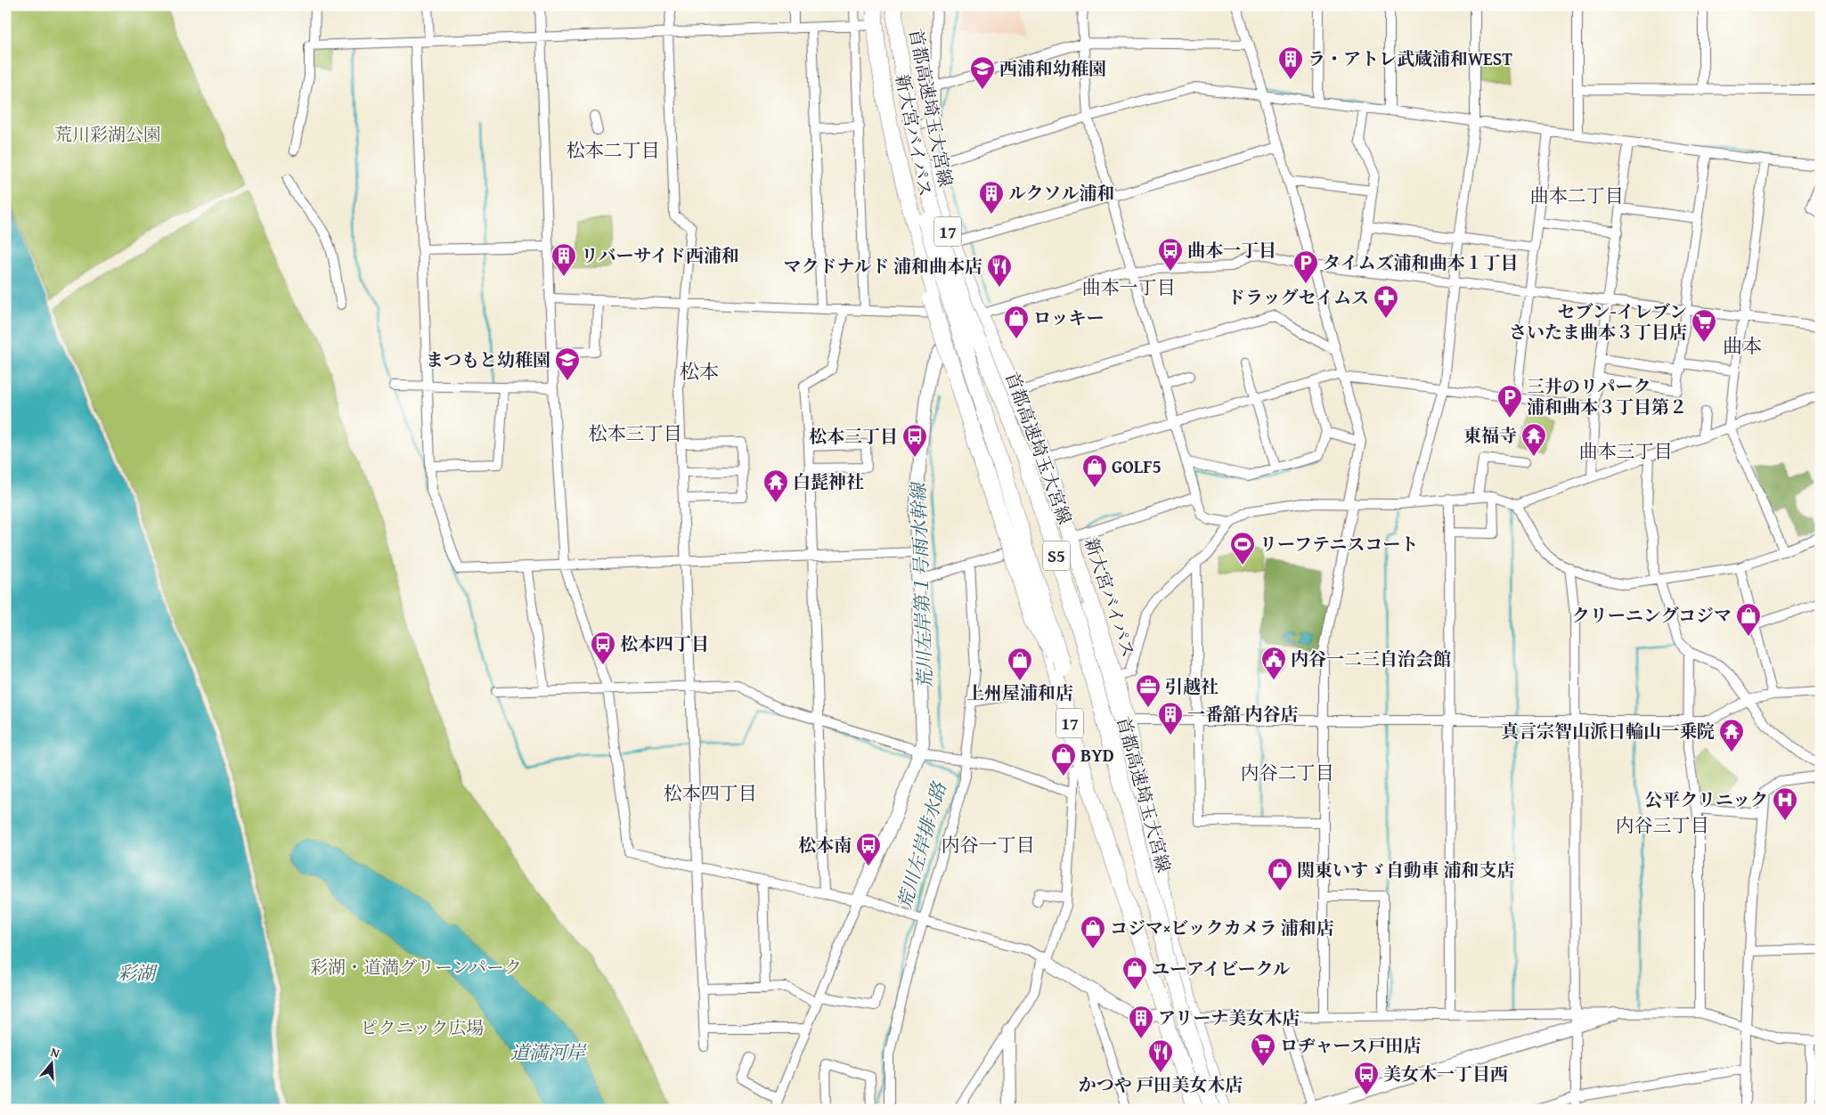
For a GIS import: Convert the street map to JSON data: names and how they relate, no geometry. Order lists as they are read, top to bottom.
{
  "streets": {
    "highway": [
      "首都高速埼玉大宮線",
      "新大宮バイパス",
      "17",
      "S5"
    ]
  },
  "crossings": [
    ["首都高速埼玉大宮線", "17"],
    ["首都高速埼玉大宮線", "S5"],
    ["新大宮バイパス", "17"],
    ["新大宮バイパス", "S5"]
  ],
  "districts": [
    "松本二丁目",
    "曲本二丁目",
    "曲本一丁目",
    "曲本",
    "松本",
    "松本三丁目",
    "曲本三丁目",
    "内谷二丁目",
    "松本四丁目",
    "内谷三丁目",
    "内谷一丁目"
  ],
  "water": [
    "荒川左岸第１号雨水幹線",
    "荒川左岸排水路",
    "彩湖",
    "道満河岸"
  ],
  "parks": ["荒川彩湖公園", "彩湖・道満グリーンパーク", "ピクニック広場"],
  "places": {
    "building": [
      "ラ・アトレ武蔵浦和WEST",
      "ルクソル浦和",
      "リバーサイド西浦和",
      "一番舘 内谷店",
      "アリーナ美女木店"
    ],
    "school or university": ["西浦和幼稚園", "まつもと幼稚園"],
    "bus stop": [
      "曲本一丁目",
      "松本三丁目",
      "松本四丁目",
      "松本南",
      "美女木一丁目西"
    ],
    "parking": ["タイムズ浦和曲本１丁目", "三井のリパーク 浦和曲本３丁目第２"],
    "restaurant": ["マクドナルド 浦和曲本店", "かつや 戸田美女木店"],
    "pharmacy": ["ドラッグセイムス"],
    "shop": [
      "ロッキー",
      "GOLF5",
      "クリーニングコジマ",
      "上州屋浦和店",
      "BYD",
      "関東いすゞ自動車 浦和支店",
      "コジマ×ビックカメラ 浦和店",
      "ユーアイビークル"
    ],
    "supermarket": ["セブン-イレブン さいたま曲本３丁目店", "ロヂャース戸田店"],
    "temple": ["東福寺", "白髭神社", "真言宗智山派日輪山一乗院"],
    "sports": ["リーフテニスコート"],
    "public building": ["内谷一二三自治会館"],
    "office": ["引越社"],
    "hospital": ["公平クリニック"]
  },
  "north": "top"
}
